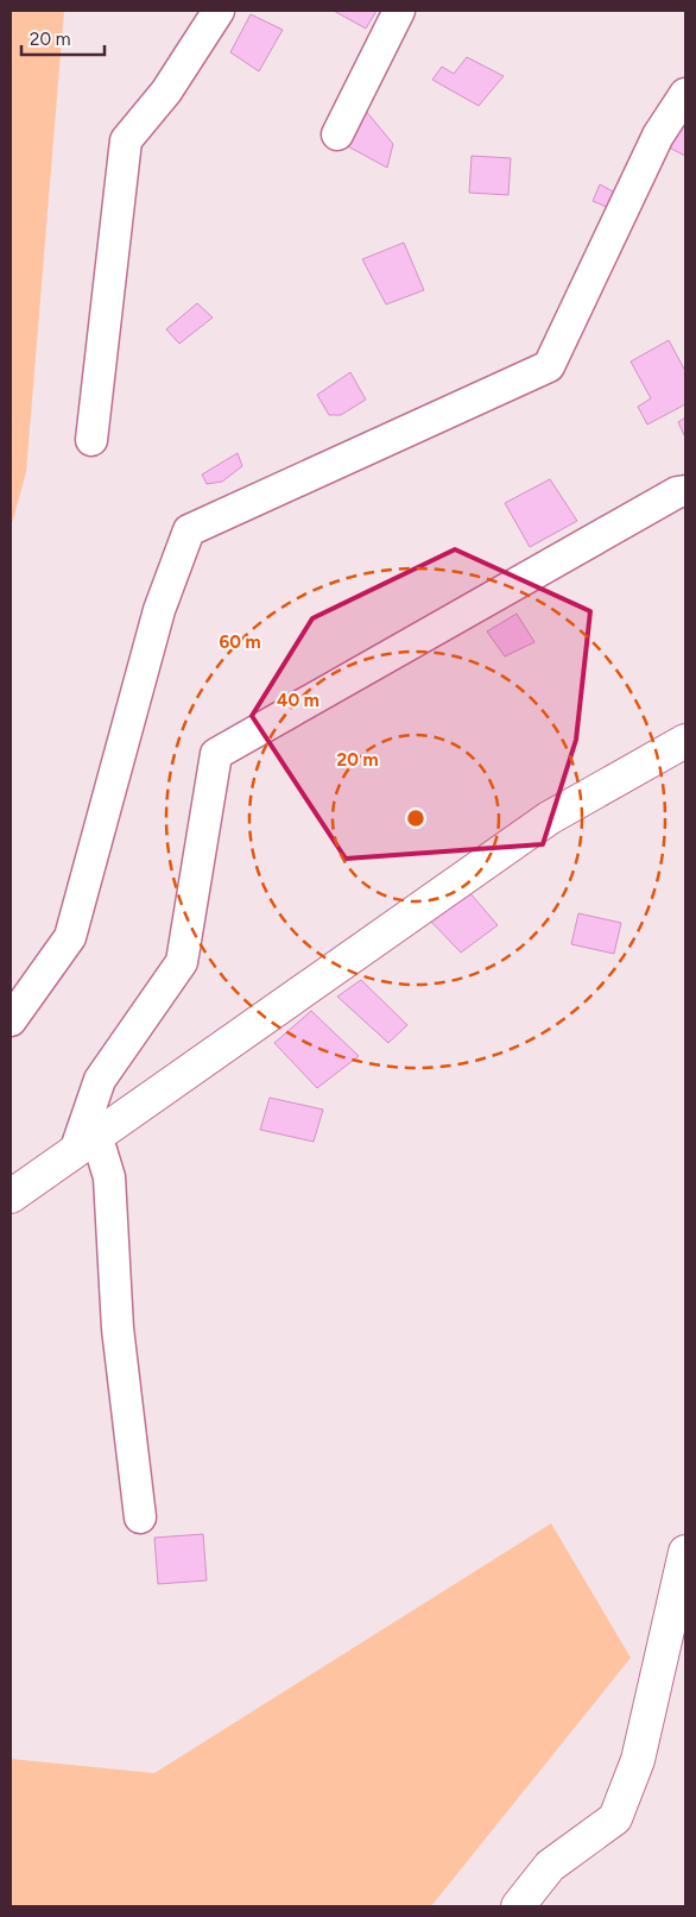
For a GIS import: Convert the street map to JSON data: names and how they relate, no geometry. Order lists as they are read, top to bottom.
{
  "scale_bar": "20 m",
  "rings": ["60 m", "40 m", "20 m"]
}
